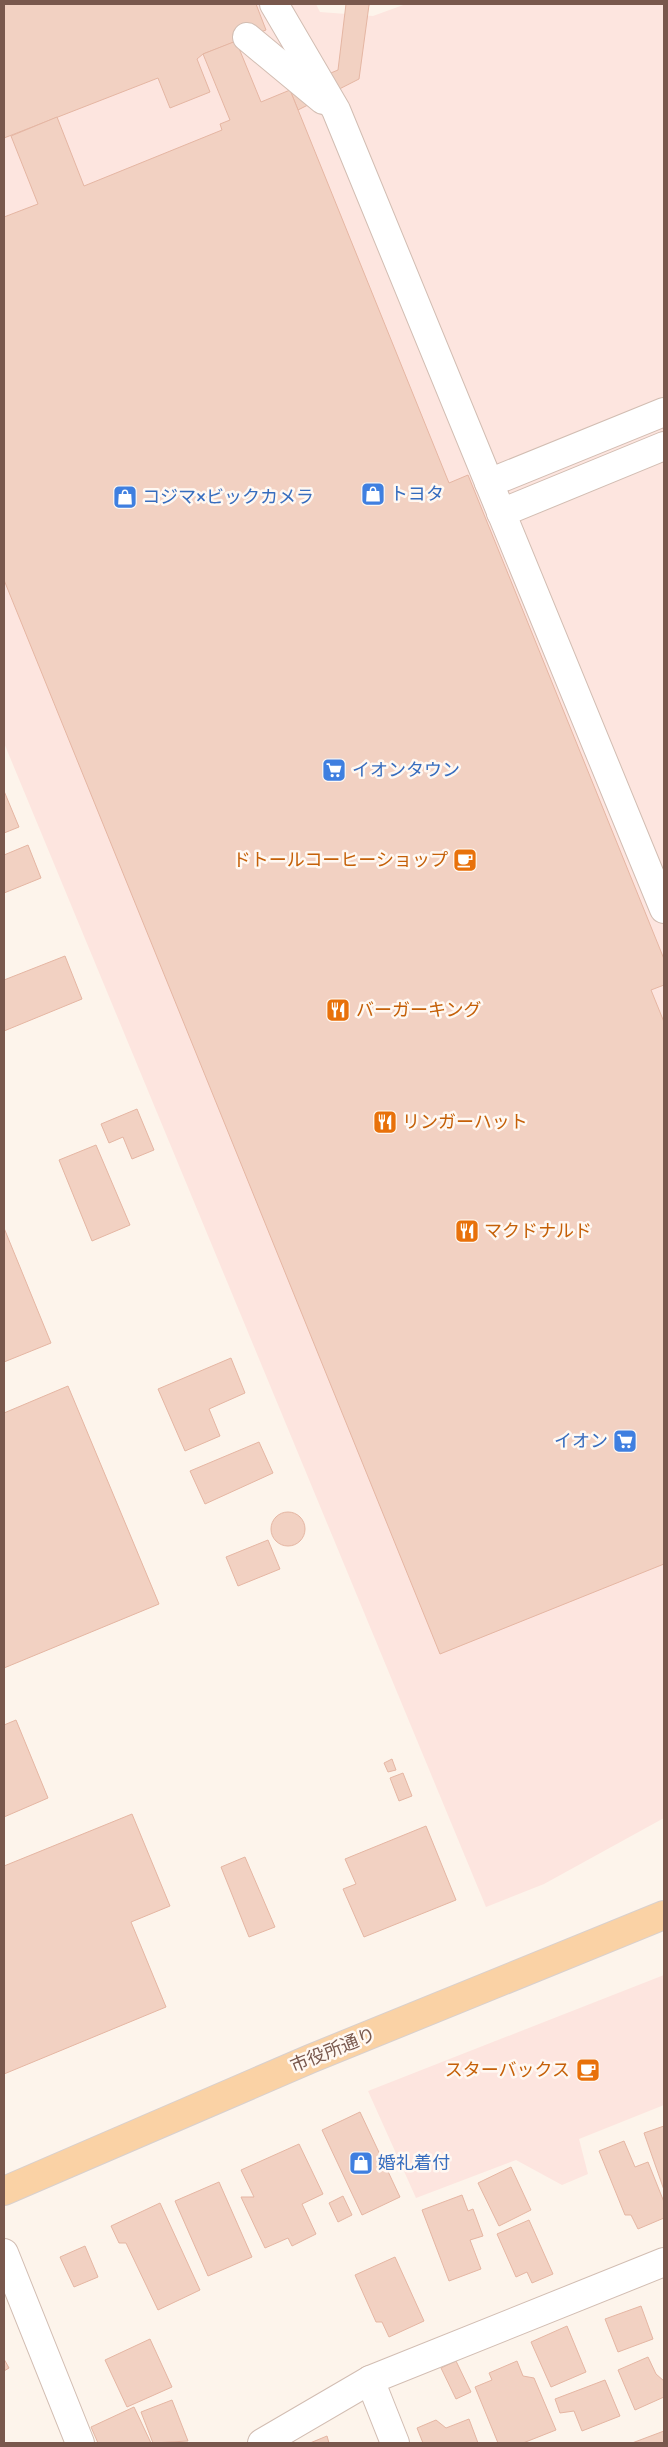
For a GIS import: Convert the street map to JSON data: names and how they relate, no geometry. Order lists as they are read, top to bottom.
{
  "streets": {
    "main road": ["市役所通り"]
  },
  "places": {
    "shop": ["トヨタ", "コジマ×ビックカメラ", "婚礼着付"],
    "supermarket": ["イオンタウン", "イオン"],
    "cafe": ["ドトールコーヒーショップ", "スターバックス"],
    "restaurant": ["バーガーキング", "リンガーハット", "マクドナルド"]
  }
}
